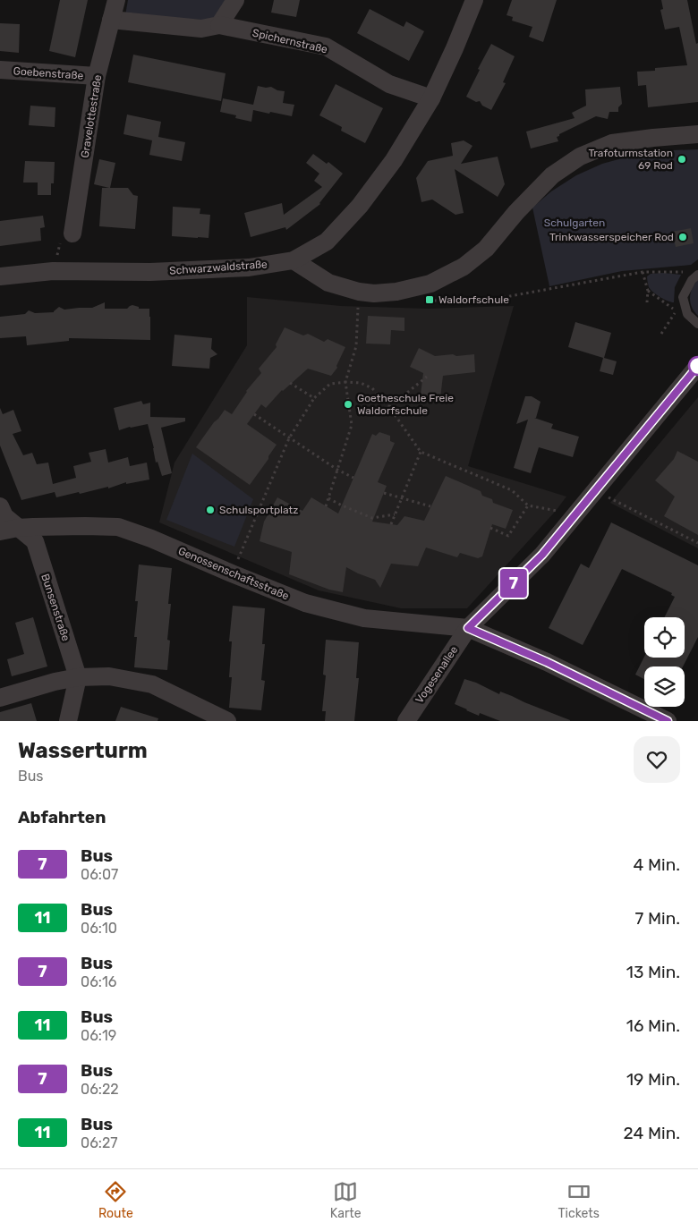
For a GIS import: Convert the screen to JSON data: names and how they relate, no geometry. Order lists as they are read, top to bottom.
{
  "streets": {
    "street": [
      "Spichernstraße",
      "Goebenstraße",
      "Gravelottestraße",
      "Schwarzwaldstraße",
      "Genossenschaftsstraße",
      "Bunsenstraße",
      "Vogesenallee"
    ]
  },
  "crossings": [
    ["Spichernstraße", "Gravelottestraße"],
    ["Goebenstraße", "Gravelottestraße"],
    ["Genossenschaftsstraße", "Bunsenstraße"],
    ["Genossenschaftsstraße", "Vogesenallee"]
  ],
  "parks": ["Schulgarten"],
  "places": {
    "other": [
      "Trafoturmstation 69 Rod",
      "Trinkwasserspeicher Rod",
      "Goetheschule Freie Waldorfschule",
      "Schulsportplatz"
    ],
    "transit": ["Waldorfschule"]
  },
  "lines": ["bus line 7"],
  "page": {
    "on_map": "7",
    "heading": [
      ["Wasserturm", "Bus"],
      "Abfahrten"
    ],
    "list": [
      {
        "mark": "7",
        "name": "Bus",
        "note": "06:07",
        "value": "4 Min."
      },
      {
        "mark": "11",
        "name": "Bus",
        "note": "06:10",
        "value": "7 Min."
      },
      {
        "mark": "7",
        "name": "Bus",
        "note": "06:16",
        "value": "13 Min."
      },
      {
        "mark": "11",
        "name": "Bus",
        "note": "06:19",
        "value": "16 Min."
      },
      {
        "mark": "7",
        "name": "Bus",
        "note": "06:22",
        "value": "19 Min."
      },
      {
        "mark": "11",
        "name": "Bus",
        "note": "06:27",
        "value": "24 Min."
      }
    ],
    "tabs": ["Route", "Karte", "Tickets"]
  }
}
